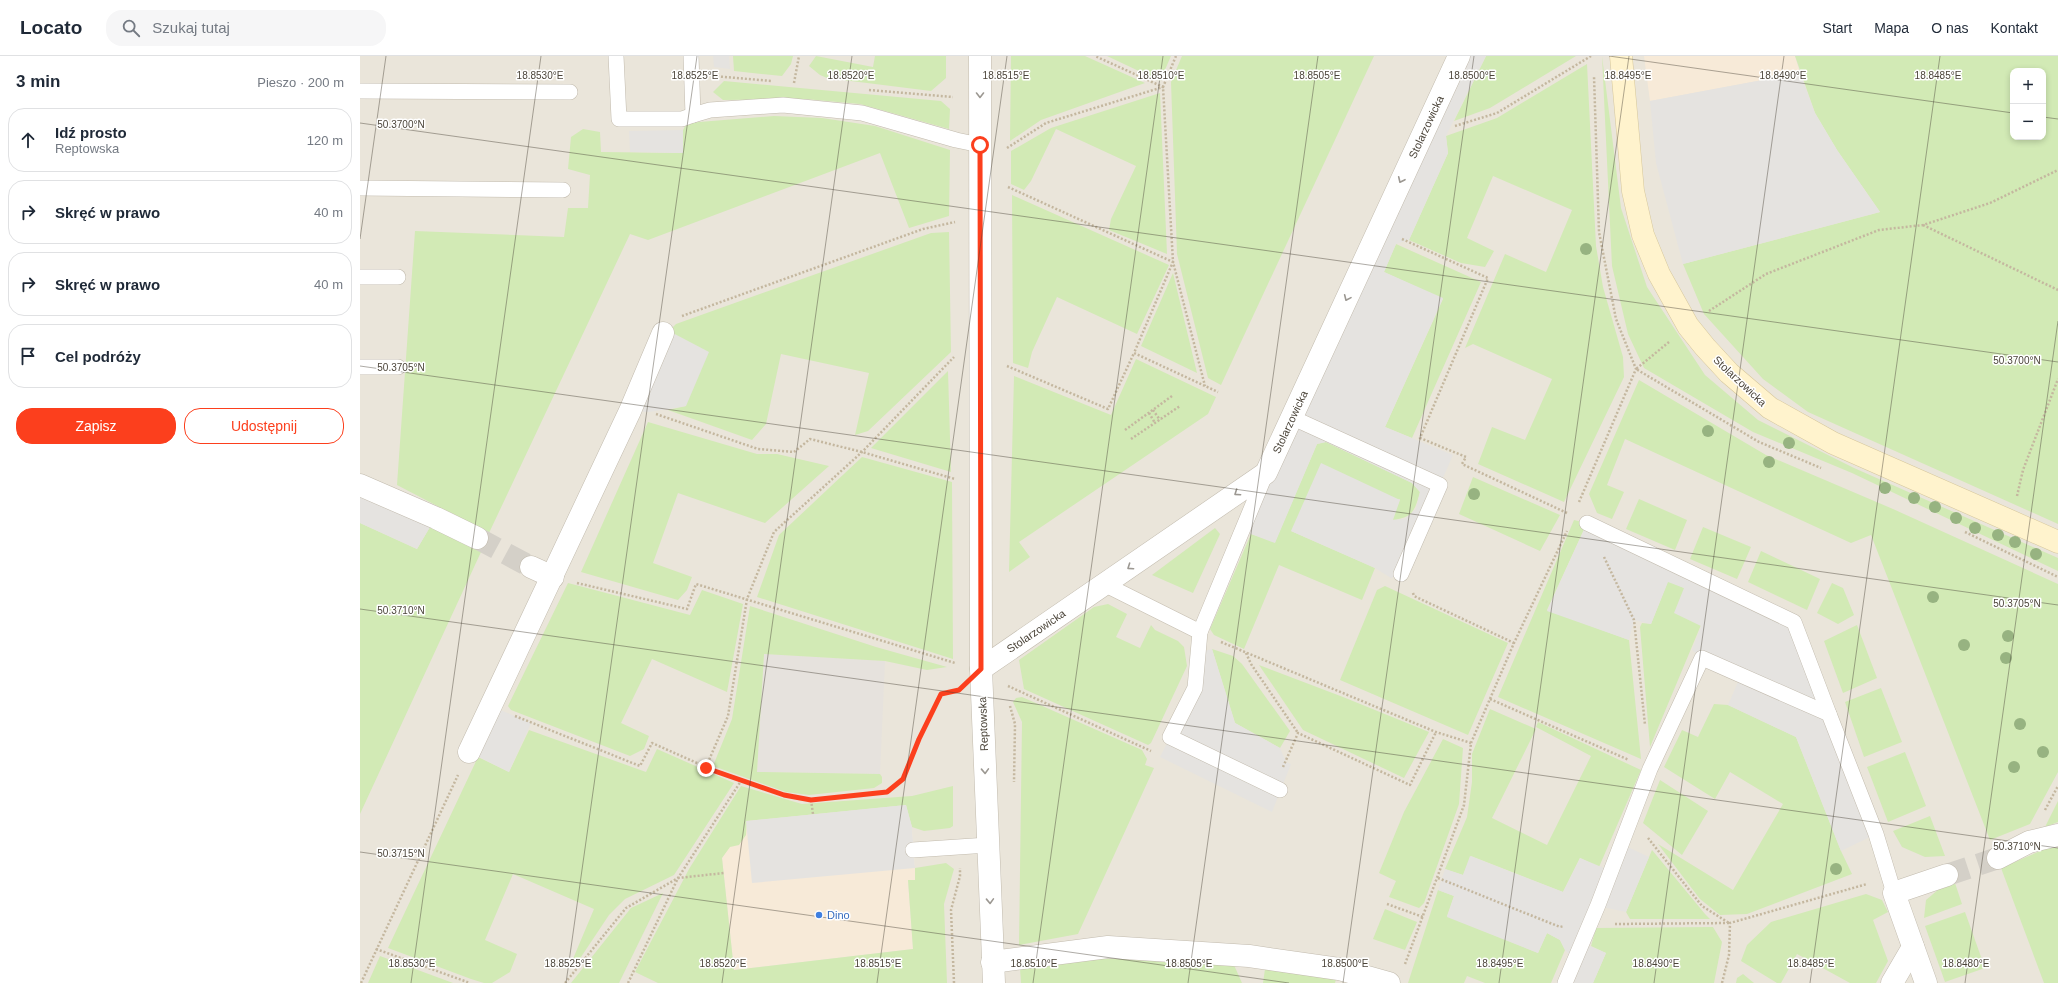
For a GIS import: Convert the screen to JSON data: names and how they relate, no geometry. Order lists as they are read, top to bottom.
{
  "streets": {
    "street": ["Stolarzowicka", "Reptowska"]
  },
  "crossings": [
    ["Stolarzowicka", "Reptowska"]
  ],
  "one_way": ["Reptowska"],
  "places": ["Dino"],
  "page": {
    "header": "Locato",
    "search": "Szukaj tutaj",
    "nav": [
      "Start",
      "Mapa",
      "O nas",
      "Kontakt"
    ],
    "heading": ["3 min", "Pieszo · 200 m"],
    "map_buttons": ["+", "−"],
    "list": [
      ["Idź prosto", "Reptowska", "120 m"],
      ["Skręć w prawo", "40 m"],
      ["Skręć w prawo", "40 m"],
      "Cel podróży"
    ],
    "buttons": ["Zapisz", "Udostępnij"]
  },
  "coordinates": [
    "18.8530°E",
    "18.8525°E",
    "18.8520°E",
    "18.8515°E",
    "18.8510°E",
    "18.8505°E",
    "18.8500°E",
    "18.8495°E",
    "18.8490°E",
    "18.8485°E",
    "50.3700°N",
    "50.3705°N",
    "50.3710°N",
    "50.3715°N",
    "18.8480°E"
  ]
}
